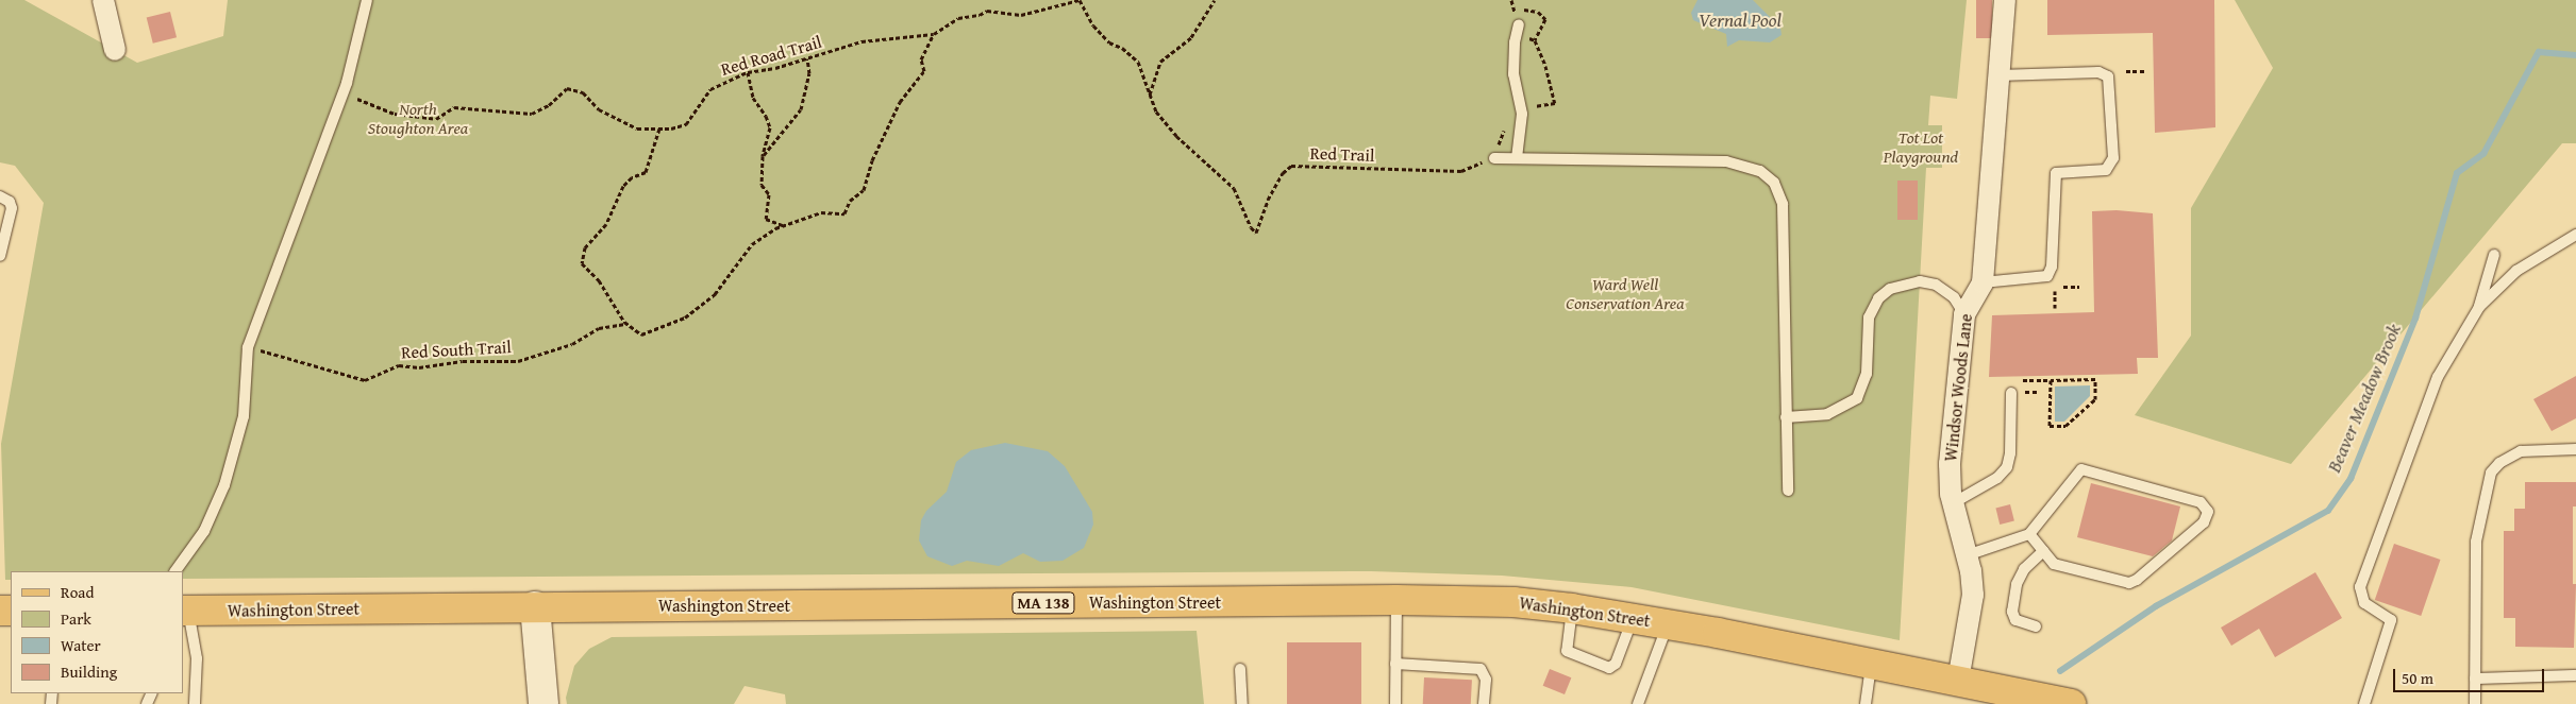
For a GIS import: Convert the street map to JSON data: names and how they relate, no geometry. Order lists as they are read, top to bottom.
{
  "streets": {
    "main road": ["Washington Street", "MA 138"],
    "street": ["Windsor Woods Lane"],
    "path": ["Red Road Trail", "Red Trail", "Red South Trail"]
  },
  "crossings": [
    ["Red Road Trail", "Red Trail"],
    ["Windsor Woods Lane", "MA 138"],
    ["Washington Street", "MA 138"]
  ],
  "water": ["Vernal Pool", "Beaver Meadow Brook"],
  "parks": ["North Stoughton Area", "Tot Lot Playground", "Ward Well Conservation Area"],
  "legend": [
    "Road",
    "Park",
    "Water",
    "Building"
  ],
  "scale_bar": "50 m"
}
